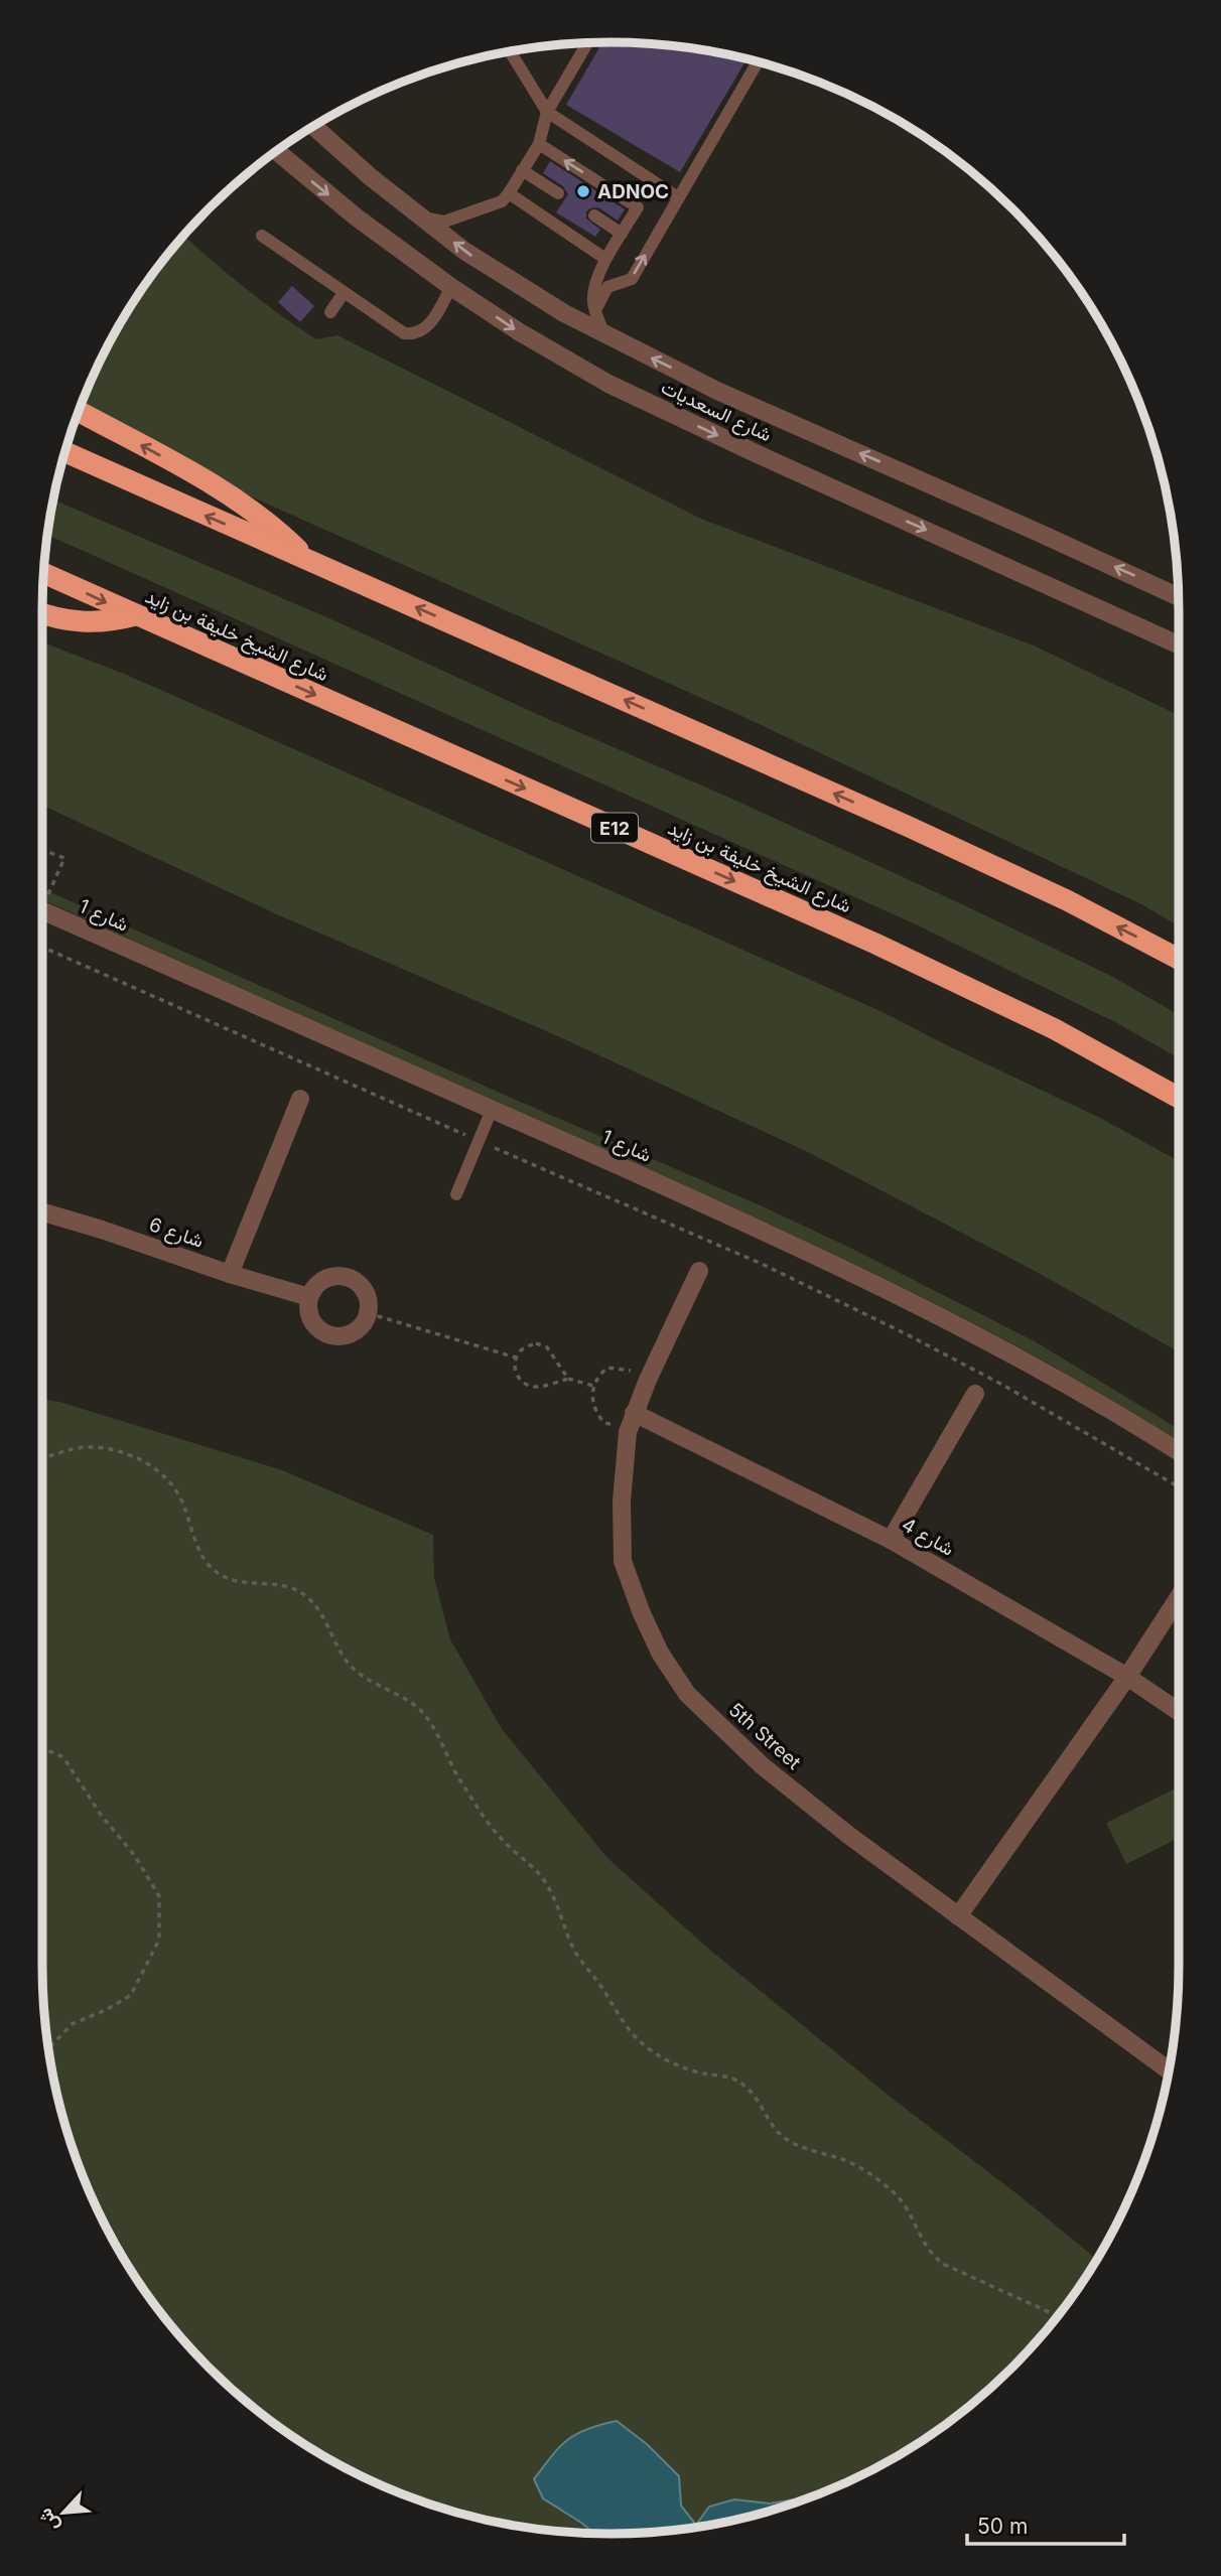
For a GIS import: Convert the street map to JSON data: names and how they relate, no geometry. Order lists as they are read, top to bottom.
{
  "streets": {
    "highway": ["شارع الشيخ خليفة بن زايد", "E12"],
    "street": [
      "شارع السعديات",
      "شارع 1",
      "شارع 6",
      "شارع 4",
      "5th Street"
    ]
  },
  "crossings": [
    ["شارع 4", "5th Street"]
  ],
  "places": ["ADNOC"],
  "scale_bar": "50 m",
  "north": "bottom left"
}
